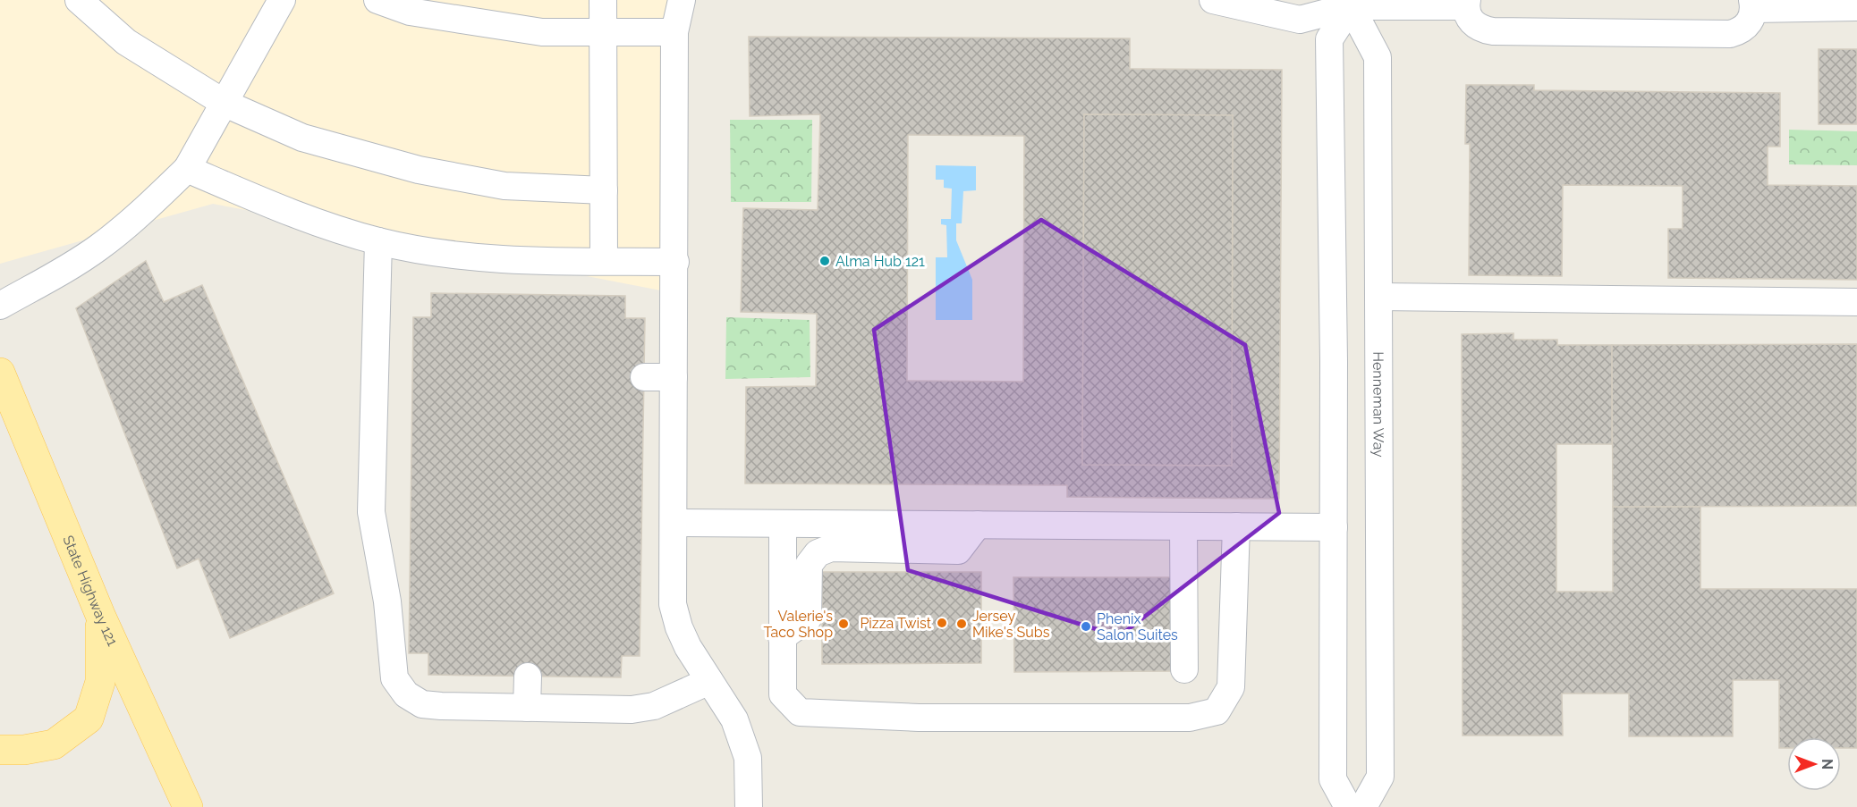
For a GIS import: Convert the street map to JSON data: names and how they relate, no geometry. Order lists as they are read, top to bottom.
{
  "streets": {
    "main road": ["State Highway 121"],
    "street": ["Henneman Way"]
  },
  "places": [
    "Alma Hub 121",
    "Pizza Twist",
    "Valerie's Taco Shop",
    "Jersey Mike's Subs",
    "Phenix Salon Suites"
  ],
  "north": "right"
}
